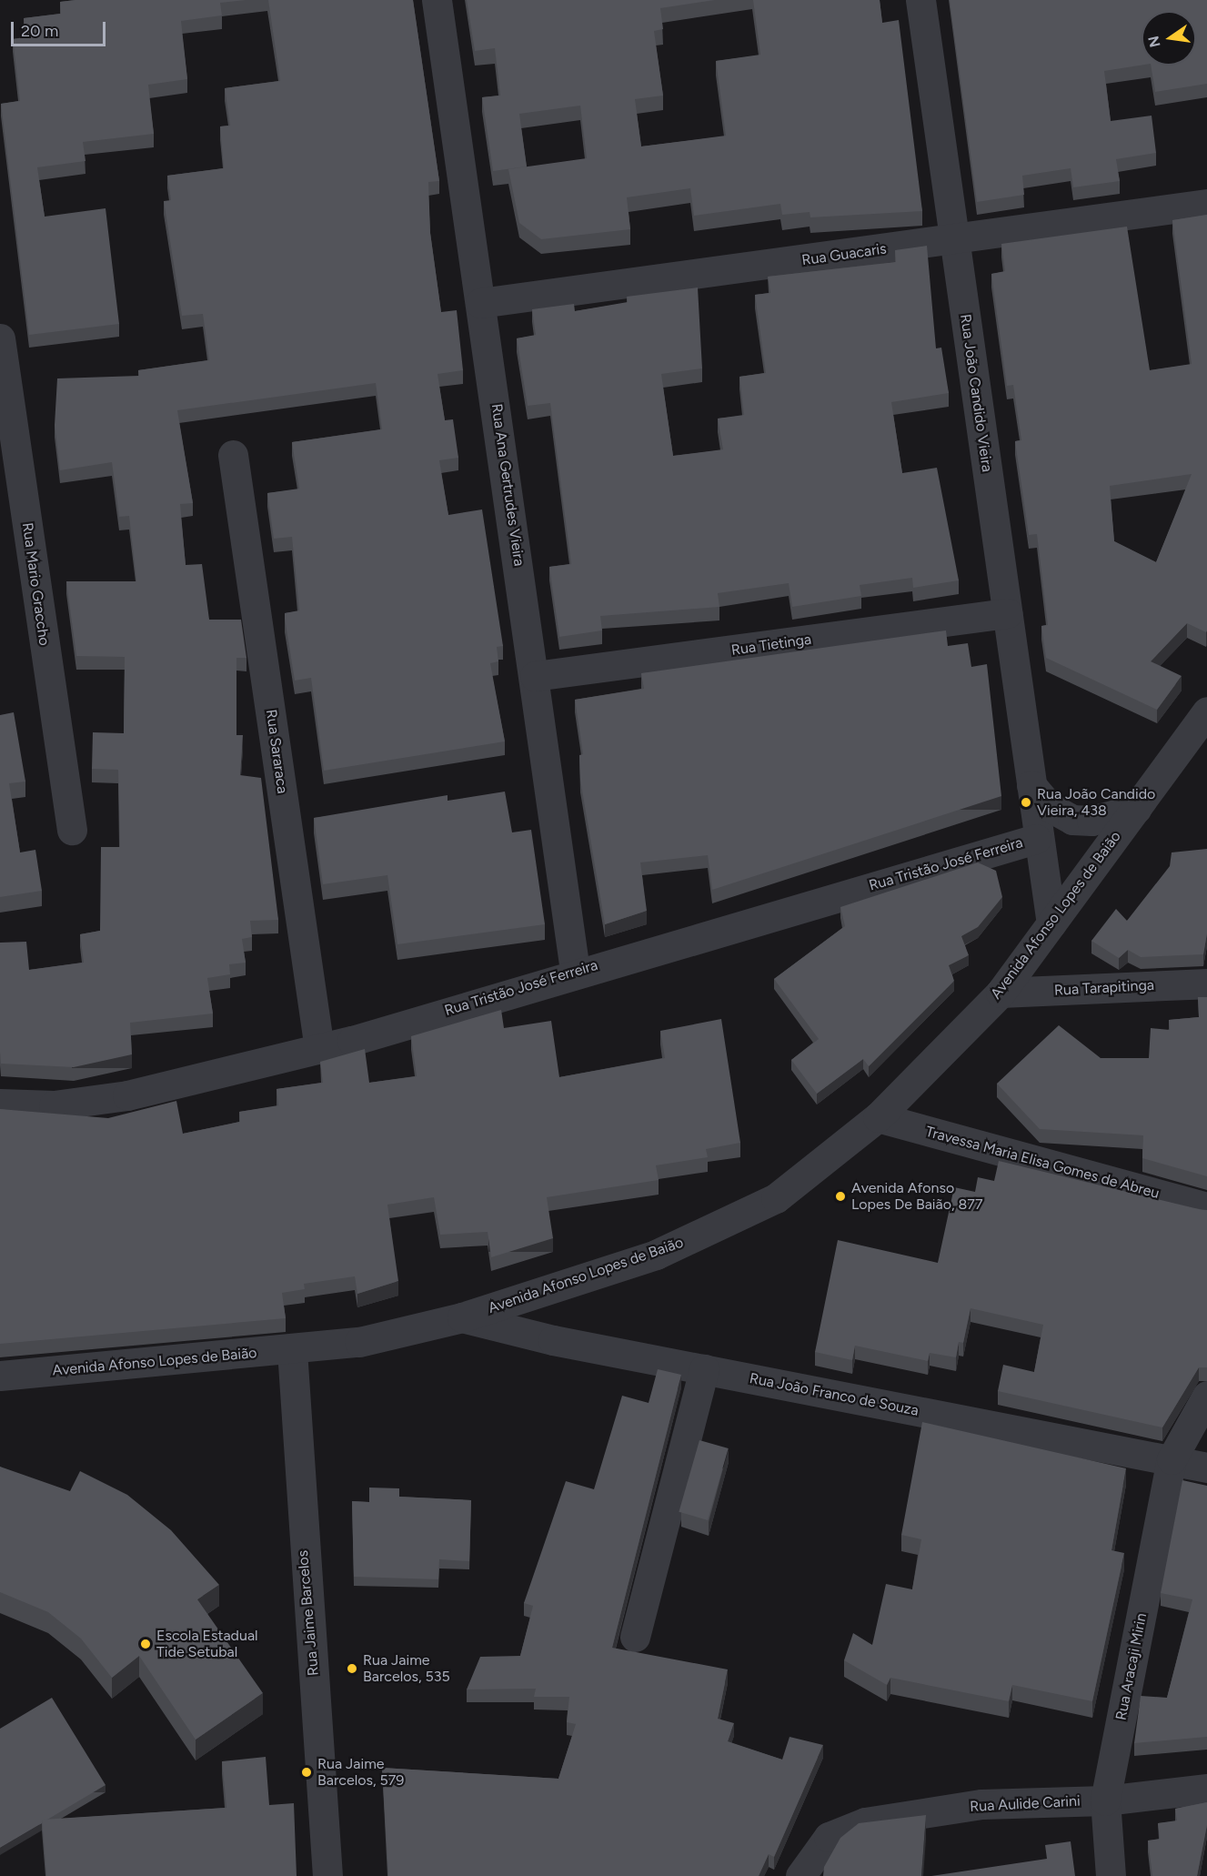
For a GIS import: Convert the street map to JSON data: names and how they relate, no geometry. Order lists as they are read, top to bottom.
{
  "streets": {
    "street": [
      "Rua Guacaris",
      "Rua João Candido Vieira",
      "Rua Ana Gertrudes Vieira",
      "Rua Mario Graccho",
      "Rua Tietinga",
      "Rua Sararaca",
      "Rua Tristão José Ferreira",
      "Avenida Afonso Lopes de Baião",
      "Rua Tarapitinga",
      "Travessa Maria Elisa Gomes de Abreu",
      "Rua João Franco de Souza",
      "Rua Jaime Barcelos",
      "Rua Aracaji Mirin",
      "Rua Aulide Carini"
    ]
  },
  "crossings": [
    ["Rua Guacaris", "Rua João Candido Vieira"],
    ["Rua Guacaris", "Rua Ana Gertrudes Vieira"],
    ["Rua João Candido Vieira", "Rua Tietinga"],
    ["Rua João Candido Vieira", "Rua Tristão José Ferreira"],
    ["Rua João Candido Vieira", "Avenida Afonso Lopes de Baião"],
    ["Rua Ana Gertrudes Vieira", "Rua Tietinga"],
    ["Rua Ana Gertrudes Vieira", "Rua Tristão José Ferreira"],
    ["Rua Sararaca", "Rua Tristão José Ferreira"],
    ["Avenida Afonso Lopes de Baião", "Rua Tarapitinga"],
    ["Avenida Afonso Lopes de Baião", "Travessa Maria Elisa Gomes de Abreu"],
    ["Avenida Afonso Lopes de Baião", "Rua João Franco de Souza"],
    ["Avenida Afonso Lopes de Baião", "Rua Jaime Barcelos"],
    ["Rua João Franco de Souza", "Rua Aracaji Mirin"],
    ["Rua Aracaji Mirin", "Rua Aulide Carini"]
  ],
  "places": [
    "Rua João Candido Vieira, 438",
    "Avenida Afonso Lopes De Baião, 877",
    "Escola Estadual Tide Setubal",
    "Rua Jaime Barcelos, 535",
    "Rua Jaime Barcelos, 579"
  ],
  "scale_bar": "20 m",
  "north": "left"
}
